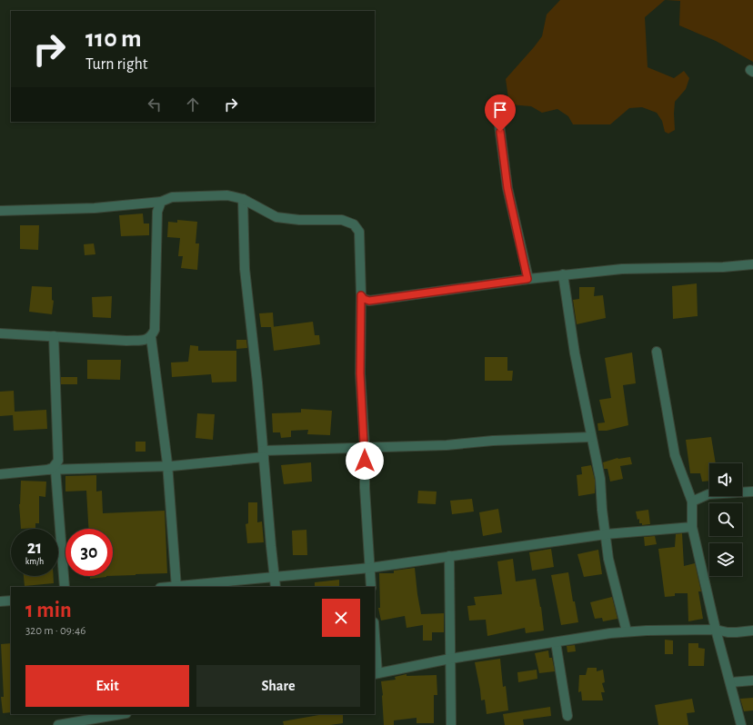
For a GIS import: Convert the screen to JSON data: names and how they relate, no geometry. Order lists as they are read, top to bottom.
{
  "page": {
    "turn": ["110 m", "Turn right"],
    "speed": "21 km/h",
    "limit": "30",
    "heading": ["1 min", "320 m · 09:46"],
    "buttons": ["Exit", "Share"]
  }
}
